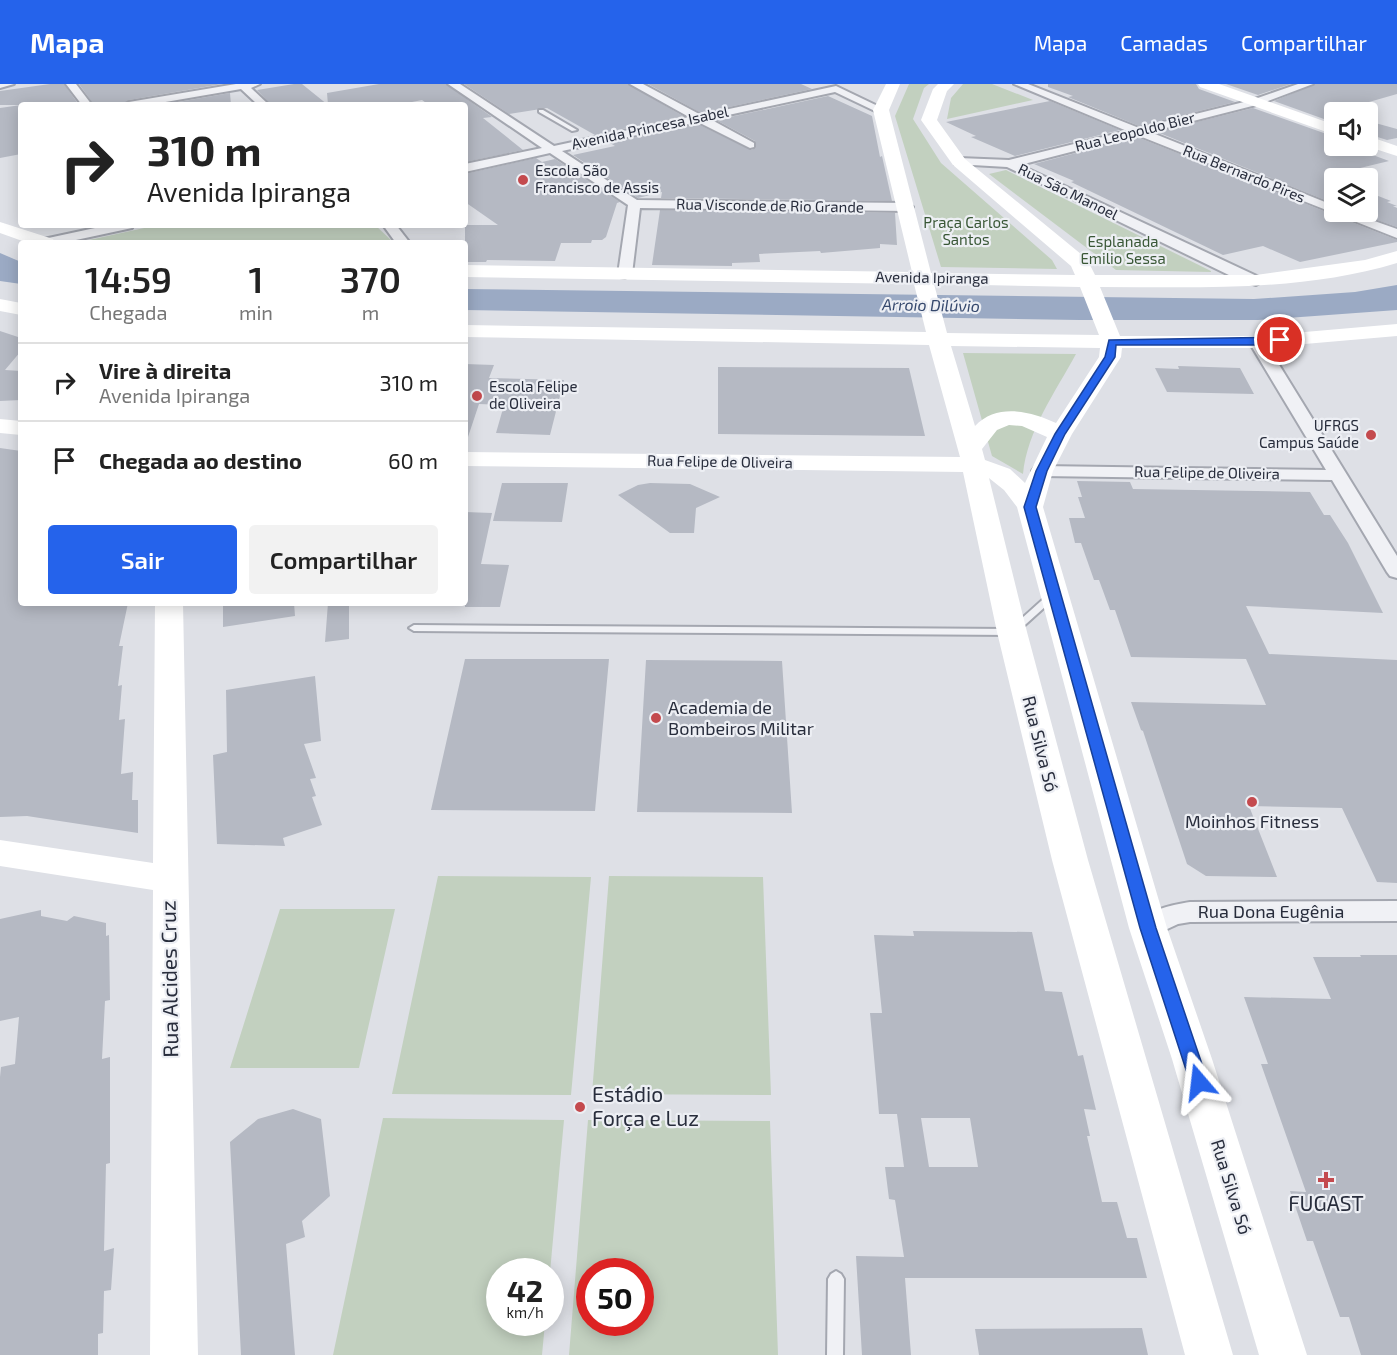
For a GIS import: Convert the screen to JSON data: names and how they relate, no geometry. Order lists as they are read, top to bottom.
{
  "streets": {
    "main road": [
      "Rua São Manoel",
      "Avenida Ipiranga",
      "Rua Felipe de Oliveira",
      "Rua Silva Só",
      "Rua Alcides Cruz"
    ],
    "street": [
      "Avenida Princesa Isabel",
      "Rua Leopoldo Bier",
      "Rua Bernardo Pires",
      "Rua Visconde de Rio Grande",
      "Rua Dona Eugênia"
    ]
  },
  "crossings": [
    ["Rua Leopoldo Bier", "Rua Bernardo Pires"],
    ["Rua Leopoldo Bier", "Rua São Manoel"],
    ["Rua São Manoel", "Avenida Ipiranga"],
    ["Avenida Ipiranga", "Rua Silva Só"],
    ["Rua Felipe de Oliveira", "Rua Silva Só"],
    ["Rua Silva Só", "Rua Dona Eugênia"]
  ],
  "water": ["Arroio Dilúvio"],
  "parks": ["Praça Carlos Santos", "Esplanada Emilio Sessa"],
  "places": {
    "other": [
      "Escola São Francisco de Assis",
      "Escola Felipe de Oliveira",
      "UFRGS Campus Saúde",
      "Academia de Bombeiros Militar",
      "Moinhos Fitness",
      "Estádio Força e Luz"
    ],
    "health": ["FUGAST"]
  },
  "page": {
    "header": "Mapa",
    "nav": ["Mapa", "Camadas", "Compartilhar"],
    "turn": ["310 m", "Avenida Ipiranga"],
    "eta": [
      "14:59",
      "Chegada",
      "1",
      "min",
      "370",
      "m"
    ],
    "list": [
      {
        "name": "Vire à direita",
        "note": "Avenida Ipiranga",
        "value": "310 m"
      },
      {
        "name": "Chegada ao destino",
        "value": "60 m"
      }
    ],
    "buttons": ["Sair", "Compartilhar"],
    "speed": "42 km/h",
    "limit": "50"
  }
}
